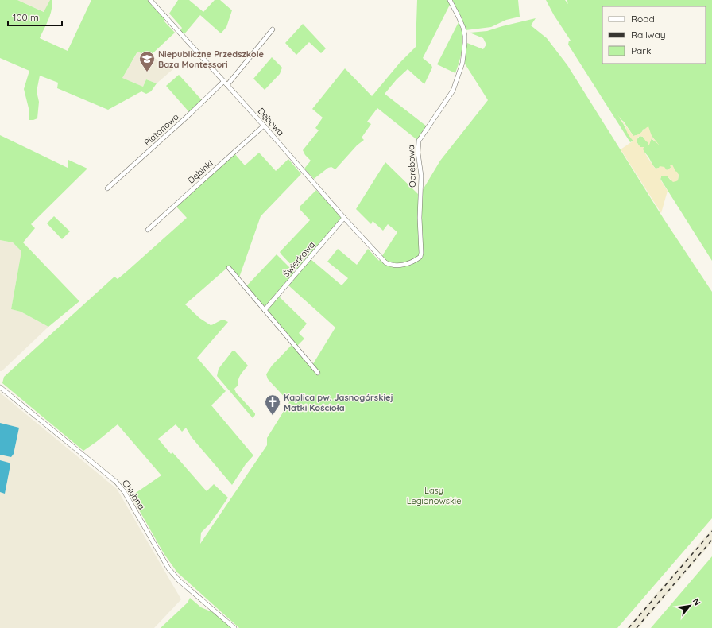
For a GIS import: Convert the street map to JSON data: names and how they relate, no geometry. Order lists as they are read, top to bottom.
{
  "streets": {
    "street": [
      "Dębowa",
      "Platanowa",
      "Obrębowa",
      "Dębinki",
      "Świerkowa",
      "Chlubna"
    ]
  },
  "crossings": [
    ["Dębowa", "Platanowa"],
    ["Dębowa", "Obrębowa"],
    ["Dębowa", "Dębinki"],
    ["Dębowa", "Świerkowa"]
  ],
  "parks": ["Lasy Legionowskie"],
  "places": {
    "school or university": ["Niepubliczne Przedszkole Baza Montessori"],
    "church": ["Kaplica pw. Jasnogórskiej Matki Kościoła"]
  },
  "legend": ["Road", "Railway", "Park"],
  "scale_bar": "100 m",
  "north": "top right"
}
